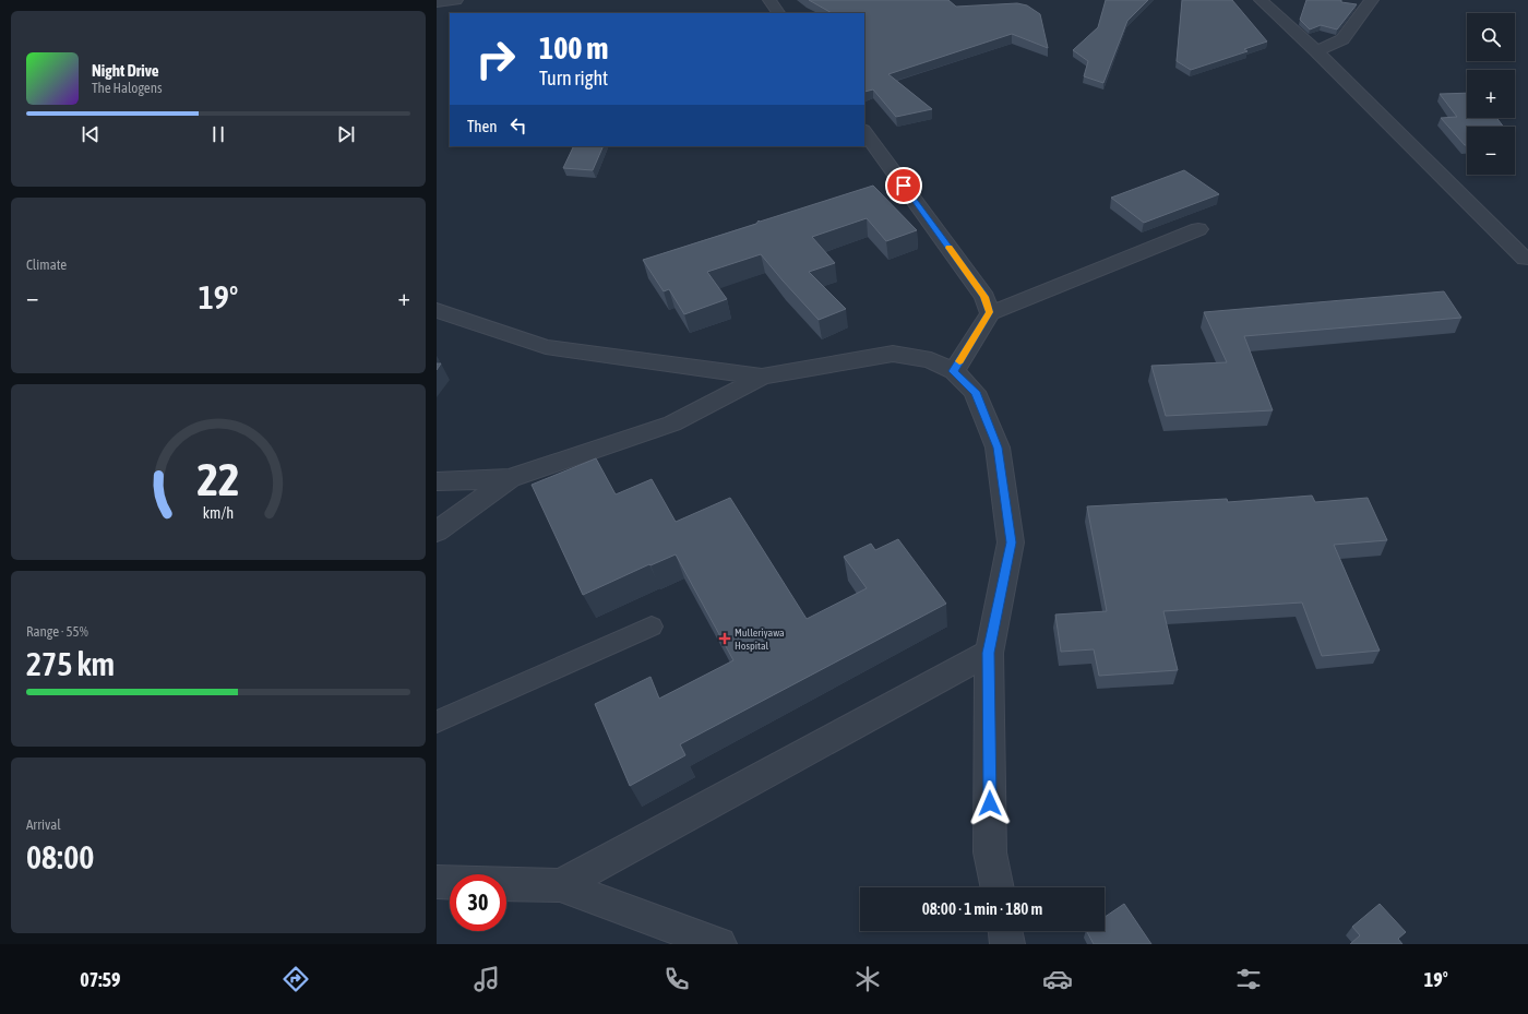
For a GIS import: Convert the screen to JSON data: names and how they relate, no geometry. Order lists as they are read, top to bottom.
{
  "places": {
    "health": ["Mulleriyawa Hospital"]
  },
  "page": {
    "map_buttons": ["+", "−"],
    "turn": ["100 m", "Turn right"],
    "song": ["Night Drive", "The Halogens"],
    "then": "Then",
    "tile": [
      "Climate",
      ["Range · 55%", "275 km"],
      ["Arrival", "08:00"]
    ],
    "heat": ["−", "19°", "+"],
    "limit": "30",
    "trip": "08:00 · 1 min · 180 m",
    "tabs": ["07:59", "19°"],
    "gauge": ["22", "km/h"]
  }
}
